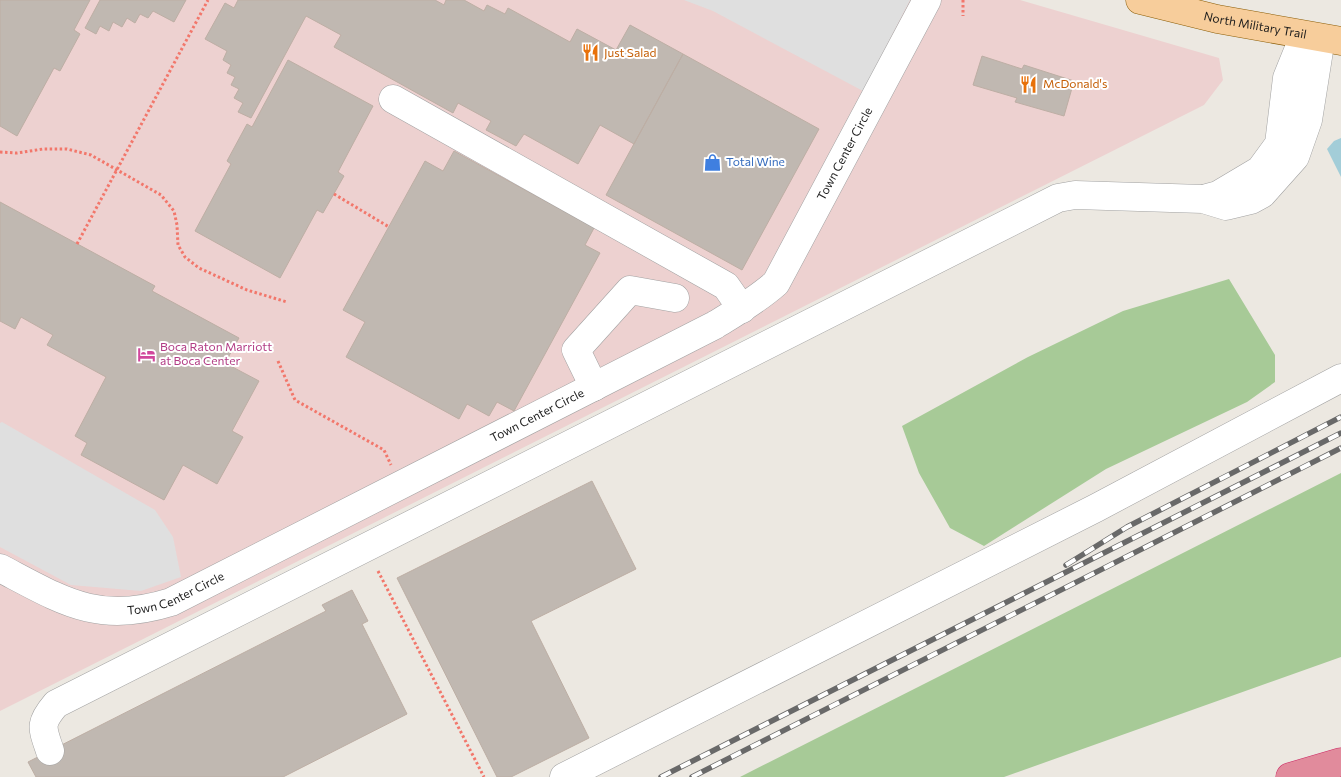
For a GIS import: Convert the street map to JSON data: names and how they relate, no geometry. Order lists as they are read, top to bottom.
{
  "streets": {
    "main road": ["North Military Trail"],
    "street": ["Town Center Circle"]
  },
  "places": {
    "restaurant": ["Just Salad", "McDonald's"],
    "shop": ["Total Wine"],
    "hotel": ["Boca Raton Marriott at Boca Center"]
  }
}
